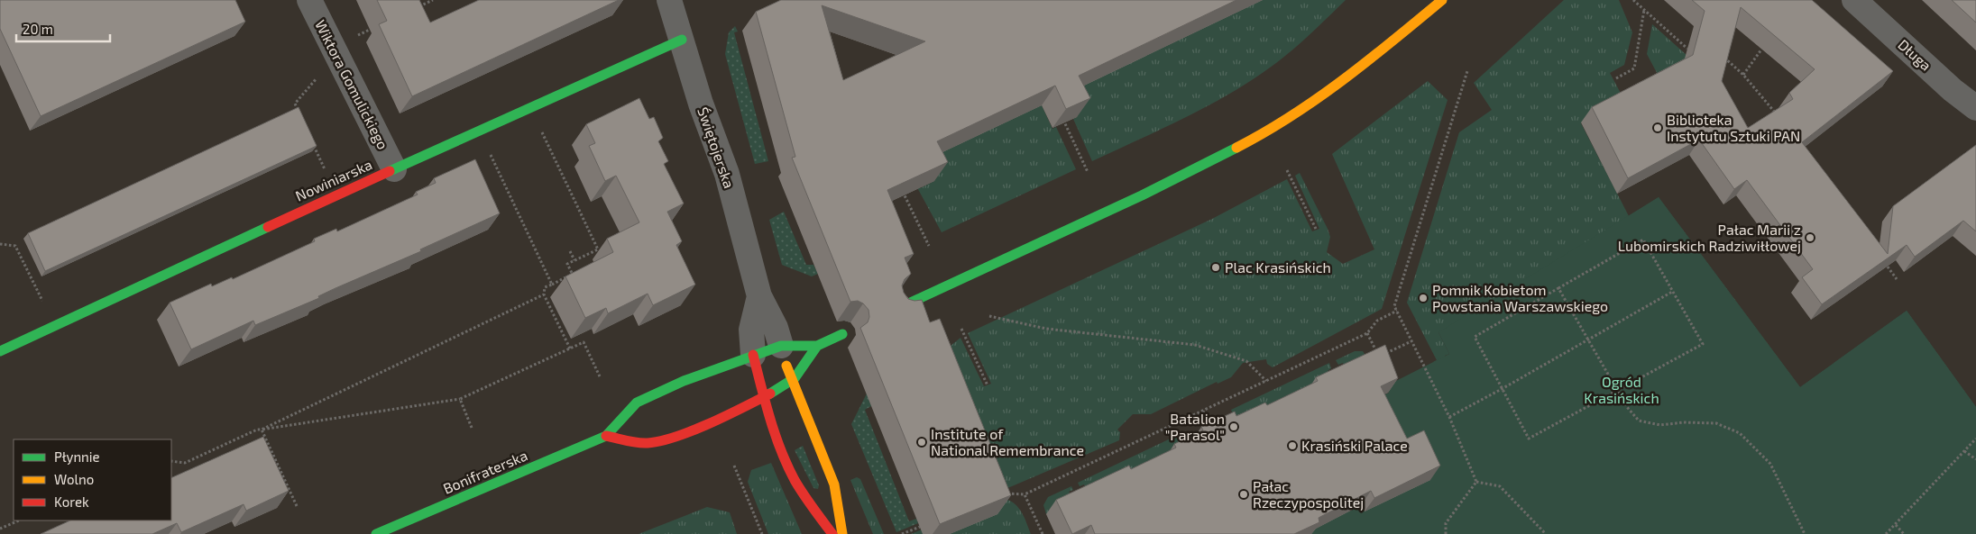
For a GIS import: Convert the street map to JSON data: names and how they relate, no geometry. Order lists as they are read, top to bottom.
{
  "streets": {
    "street": [
      "Długa",
      "Wiktora Gomulickiego",
      "Świętojerska",
      "Nowiniarska",
      "Bonifraterska"
    ]
  },
  "crossings": [
    ["Wiktora Gomulickiego", "Nowiniarska"],
    ["Świętojerska", "Nowiniarska"],
    ["Świętojerska", "Bonifraterska"]
  ],
  "parks": ["Ogród Krasińskich"],
  "places": [
    "Biblioteka Instytutu Sztuki PAN",
    "Pałac Marii z Lubomirskich Radziwiłłowej",
    "Plac Krasińskich",
    "Pomnik Kobietom Powstania Warszawskiego",
    "Batalion \"Parasol\"",
    "Institute of National Remembrance",
    "Krasiński Palace",
    "Pałac Rzeczypospolitej"
  ],
  "legend": ["Płynnie", "Wolno", "Korek"],
  "scale_bar": "20 m"
}
